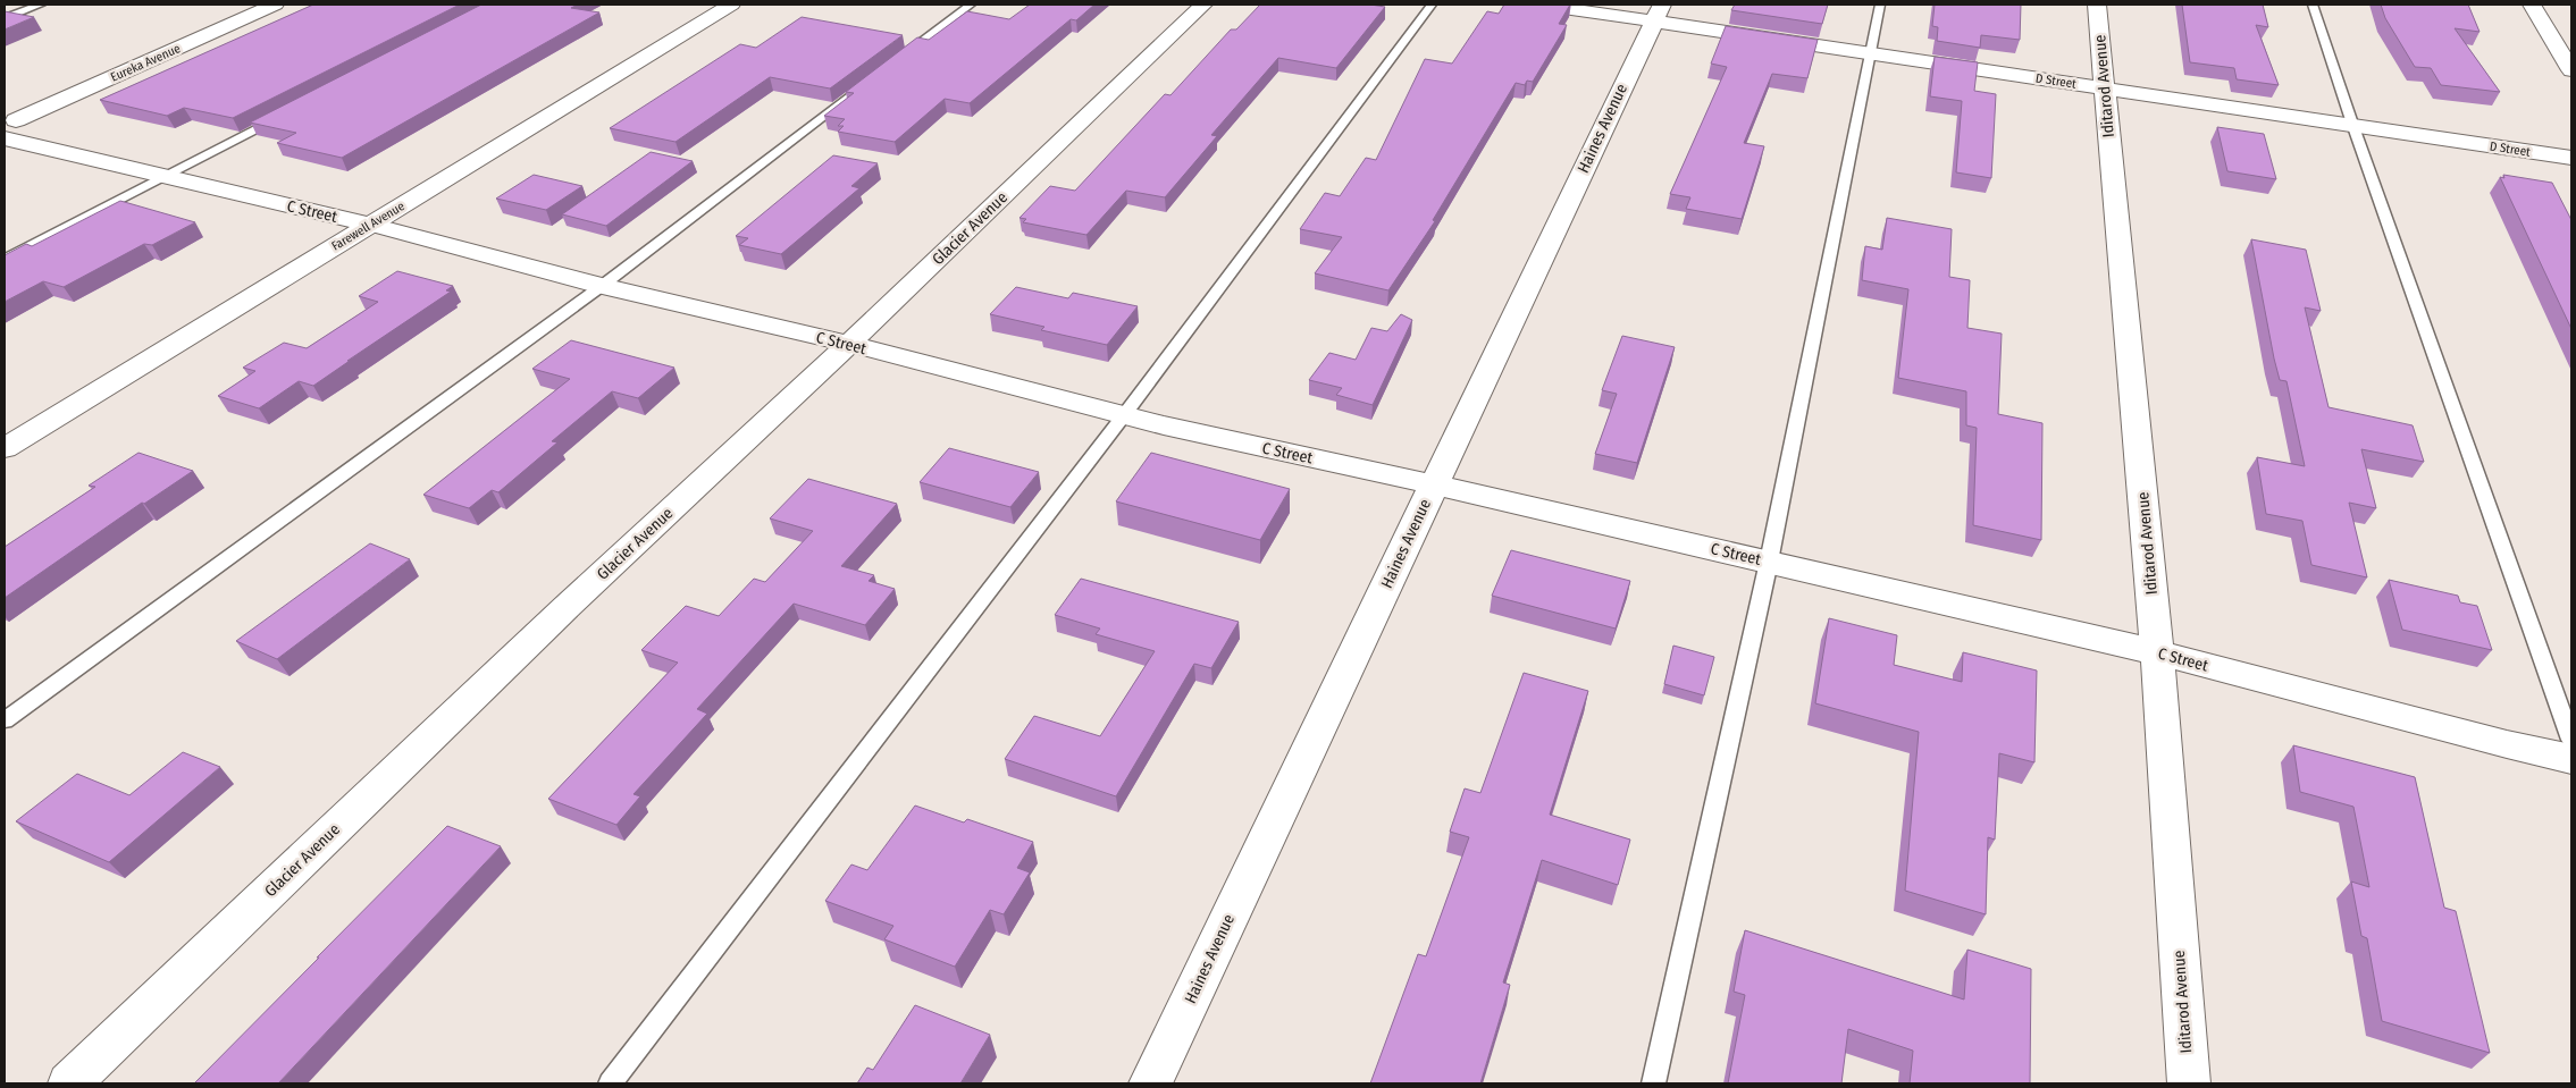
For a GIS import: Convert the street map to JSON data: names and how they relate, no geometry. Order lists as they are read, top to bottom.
{
  "streets": {
    "street": [
      "Eureka Avenue",
      "D Street",
      "Iditarod Avenue",
      "Haines Avenue",
      "C Street",
      "Farewell Avenue",
      "Glacier Avenue"
    ]
  },
  "crossings": [
    ["Eureka Avenue", "C Street"],
    ["D Street", "Iditarod Avenue"],
    ["D Street", "Haines Avenue"],
    ["Iditarod Avenue", "C Street"],
    ["Haines Avenue", "C Street"],
    ["C Street", "Farewell Avenue"],
    ["C Street", "Glacier Avenue"]
  ]
}
